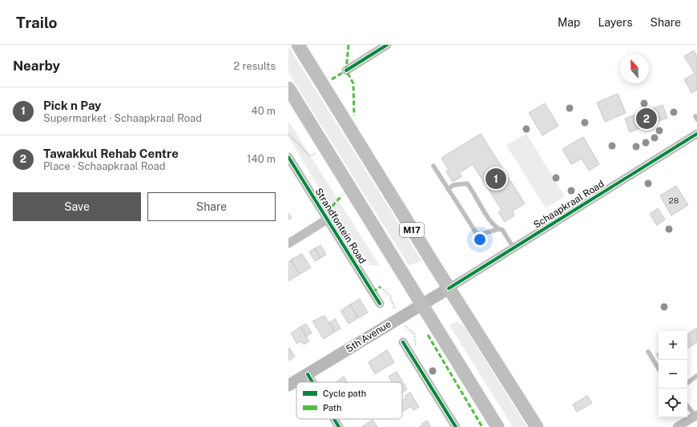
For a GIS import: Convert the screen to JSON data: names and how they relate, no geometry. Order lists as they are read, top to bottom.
{
  "streets": {
    "main road": ["M17", "5th Avenue"],
    "street": ["Schaapkraal Road", "Strandfontein Road"]
  },
  "crossings": [
    ["Schaapkraal Road", "M17"],
    ["Schaapkraal Road", "5th Avenue"],
    ["M17", "5th Avenue"]
  ],
  "house_numbers": ["28"],
  "legend": ["Cycle path", "Path"],
  "north": "top",
  "page": {
    "header": "Trailo",
    "nav": ["Map", "Layers", "Share"],
    "heading": ["Nearby", "2 results"],
    "list": [
      {
        "mark": "1",
        "name": "Pick n Pay",
        "note": "Supermarket · Schaapkraal Road",
        "value": "40 m"
      },
      {
        "mark": "2",
        "name": "Tawakkul Rehab Centre",
        "note": "Place · Schaapkraal Road",
        "value": "140 m"
      }
    ],
    "pins": ["2", "1"],
    "buttons": ["Save", "Share"],
    "map_buttons": ["+", "−"]
  }
}
